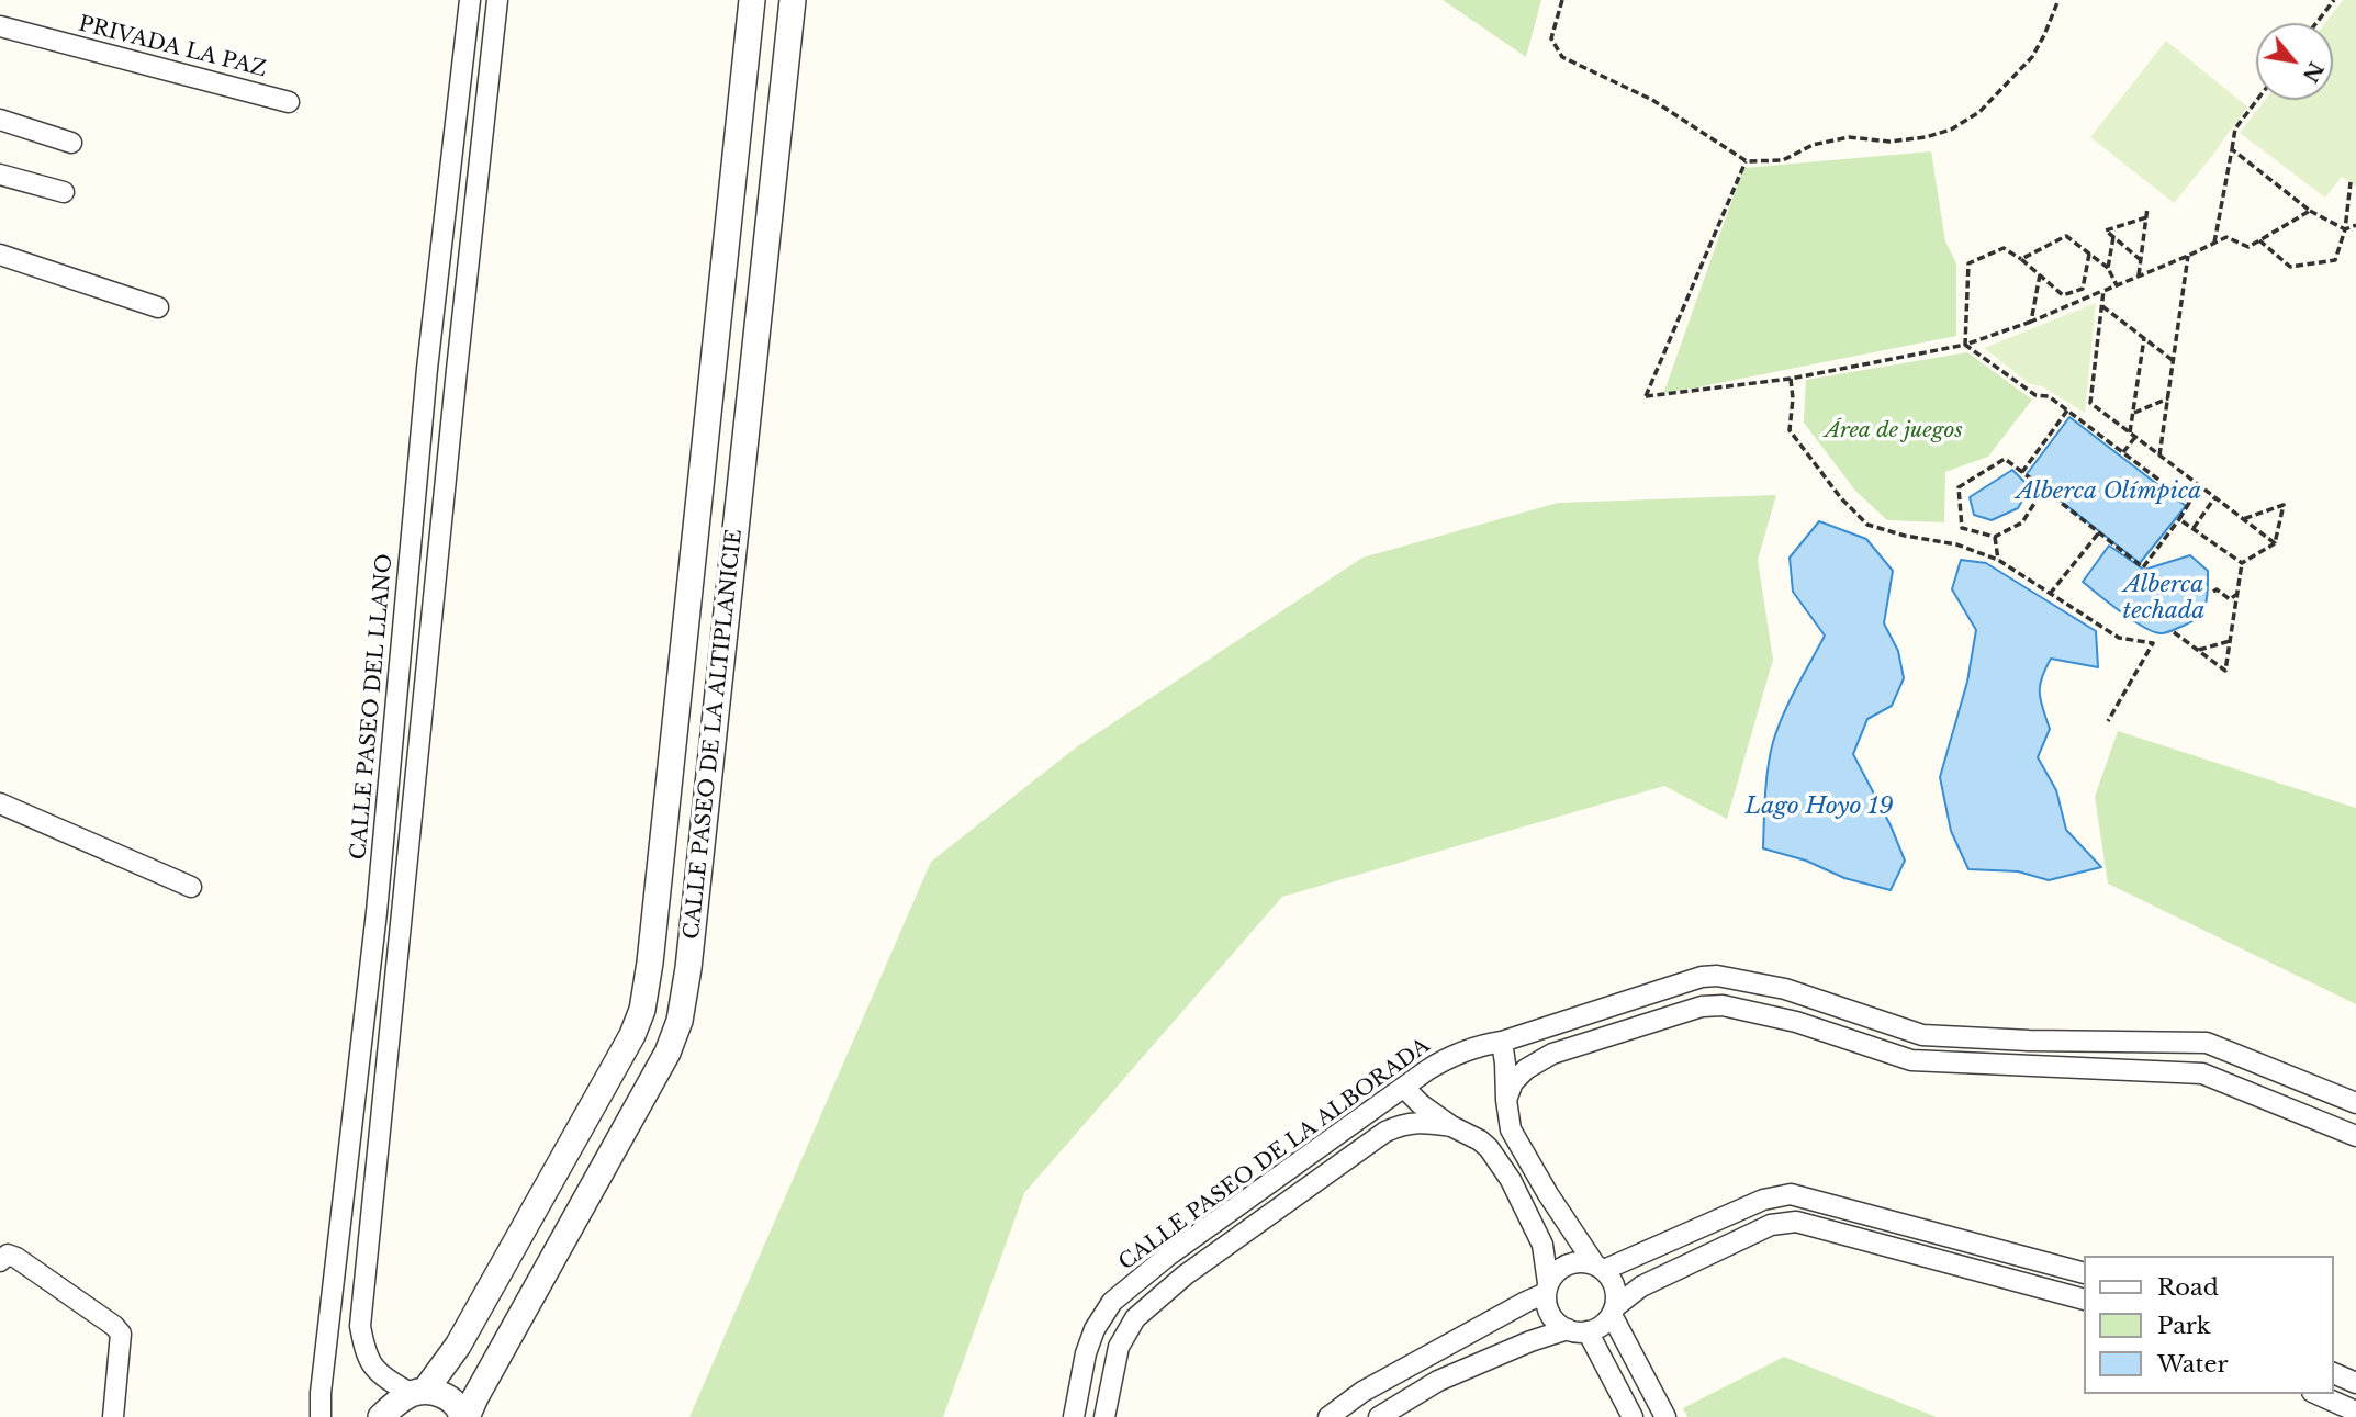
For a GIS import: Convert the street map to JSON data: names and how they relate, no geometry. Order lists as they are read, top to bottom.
{
  "streets": {
    "street": [
      "PRIVADA LA PAZ",
      "CALLE PASEO DEL LLANO",
      "CALLE PASEO DE LA ALTIPLANICIE",
      "CALLE PASEO DE LA ALBORADA"
    ]
  },
  "water": ["Alberca Olímpica", "Alberca techada", "Lago Hoyo 19"],
  "parks": ["Área de juegos"],
  "legend": ["Road", "Park", "Water"],
  "north": "bottom right"
}
